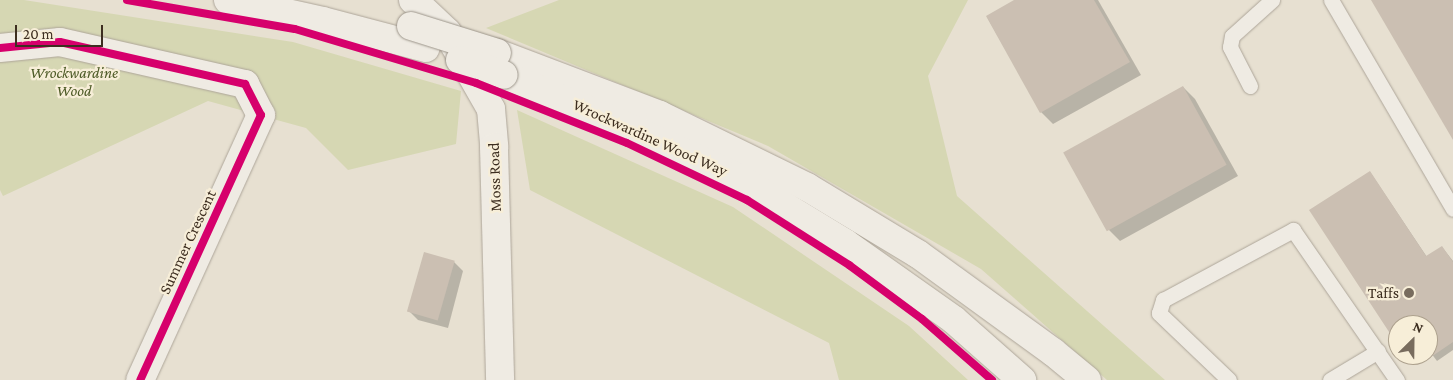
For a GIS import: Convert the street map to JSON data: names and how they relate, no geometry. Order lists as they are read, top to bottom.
{
  "streets": {
    "main road": ["Wrockwardine Wood Way", "Moss Road", "Summer Crescent"]
  },
  "crossings": [
    ["Wrockwardine Wood Way", "Moss Road"]
  ],
  "parks": ["Wrockwardine Wood"],
  "places": ["Taffs"],
  "scale_bar": "20 m",
  "north": "top right"
}
